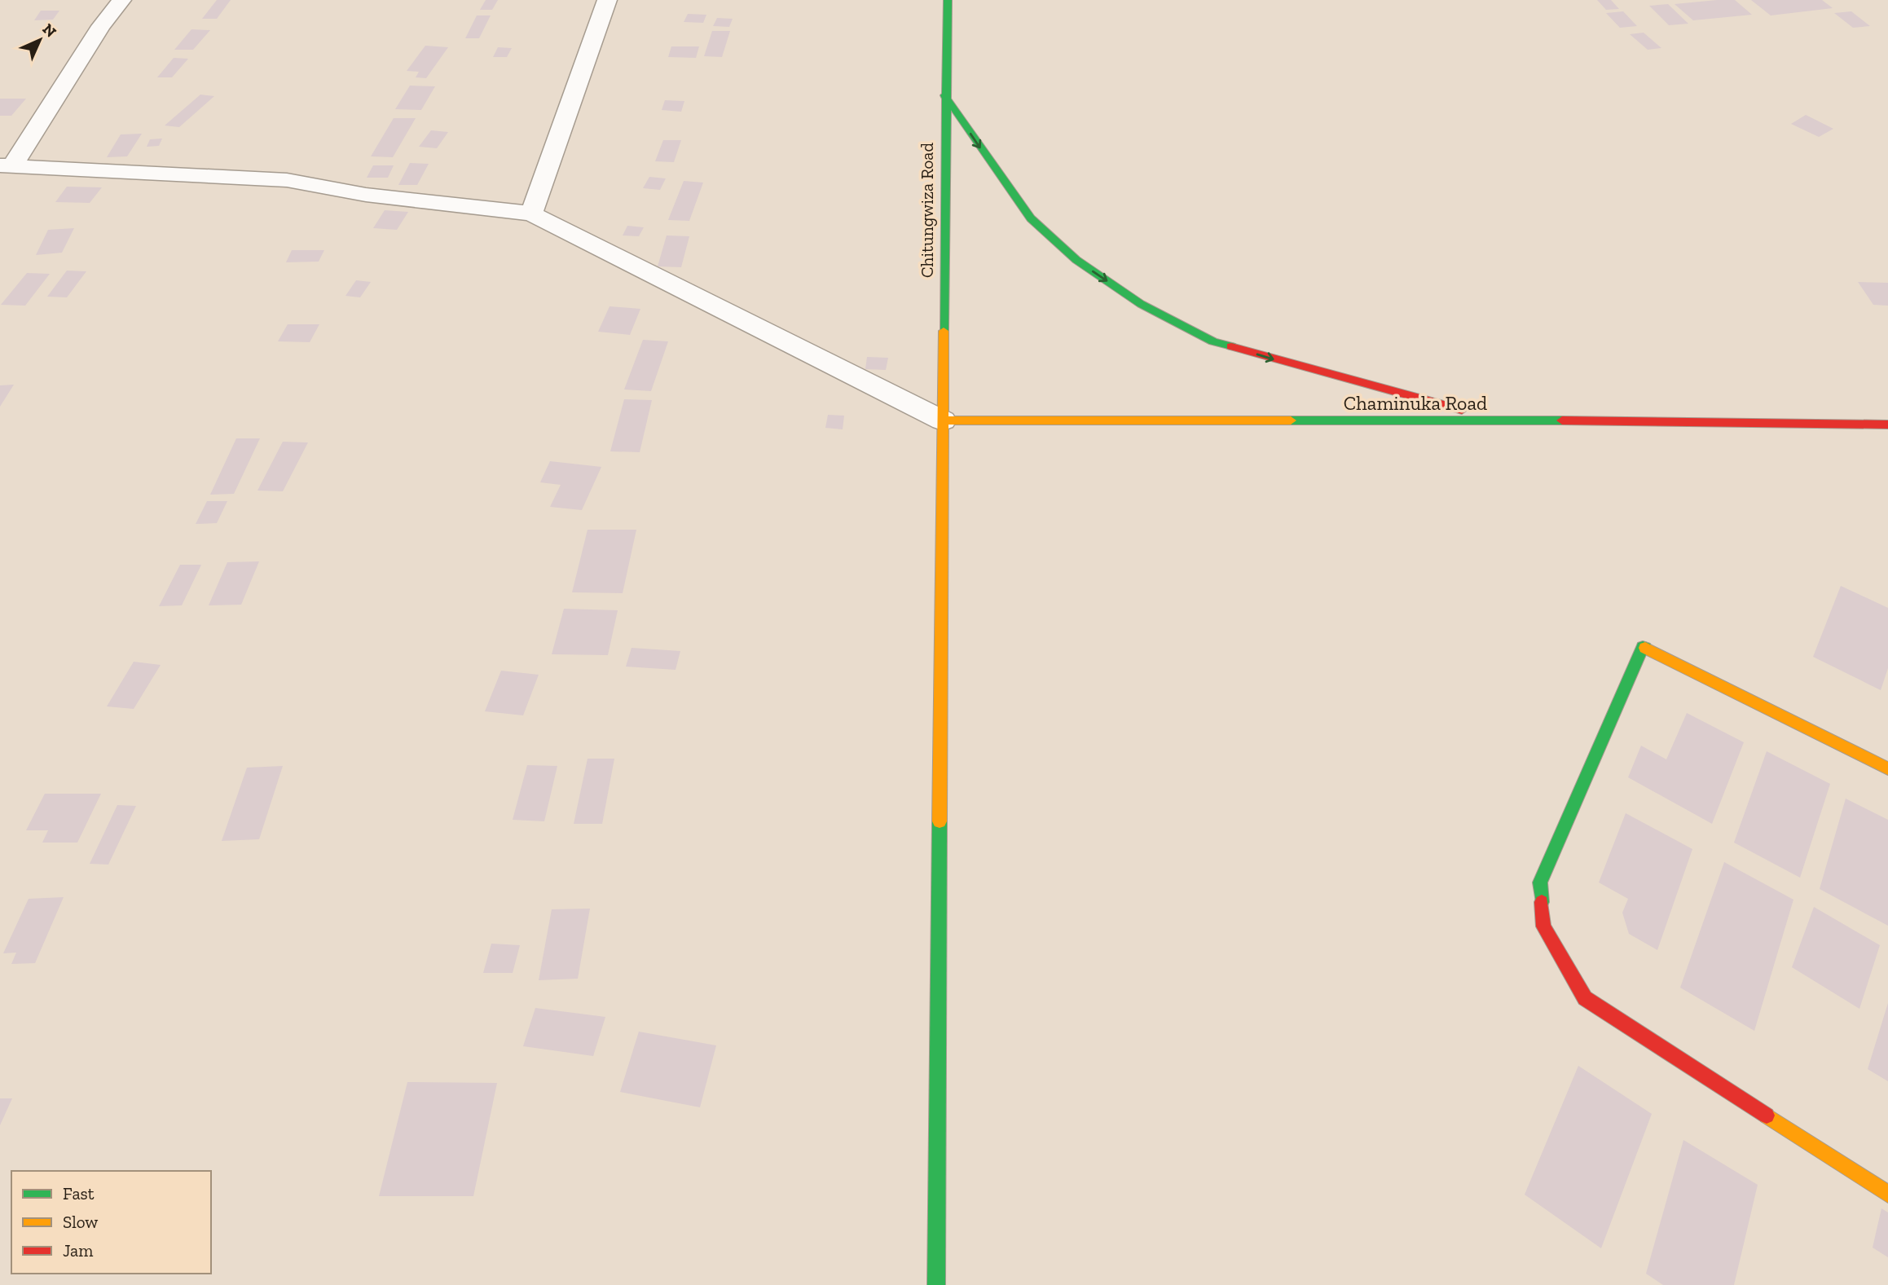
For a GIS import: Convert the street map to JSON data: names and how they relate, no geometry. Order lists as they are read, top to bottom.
{
  "streets": {
    "main road": ["Chitungwiza Road", "Chaminuka Road"]
  },
  "crossings": [
    ["Chitungwiza Road", "Chaminuka Road"]
  ],
  "legend": ["Fast", "Slow", "Jam"],
  "north": "top right"
}
